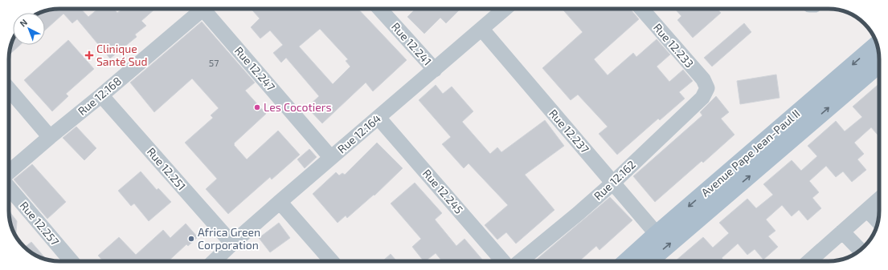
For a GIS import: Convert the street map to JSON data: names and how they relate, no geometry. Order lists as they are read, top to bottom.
{
  "streets": {
    "main road": ["Avenue Pape Jean-Paul II"],
    "street": [
      "Rue 12.241",
      "Rue 12.233",
      "Rue 12.247",
      "Rue 12.168",
      "Rue 12.237",
      "Rue 12.164",
      "Rue 12.251",
      "Rue 12.162",
      "Rue 12.245",
      "Rue 12.257"
    ]
  },
  "crossings": [
    ["Rue 12.241", "Rue 12.164"],
    ["Rue 12.233", "Rue 12.162"],
    ["Rue 12.247", "Rue 12.164"],
    ["Rue 12.168", "Rue 12.251"],
    ["Rue 12.237", "Rue 12.164"],
    ["Rue 12.237", "Avenue Pape Jean-Paul II"],
    ["Rue 12.237", "Rue 12.162"],
    ["Rue 12.164", "Rue 12.251"],
    ["Rue 12.164", "Rue 12.245"]
  ],
  "places": {
    "health": ["Clinique Santé Sud"],
    "other": ["Les Cocotiers", "Africa Green Corporation"]
  },
  "house_numbers": ["57"],
  "north": "top left"
}
